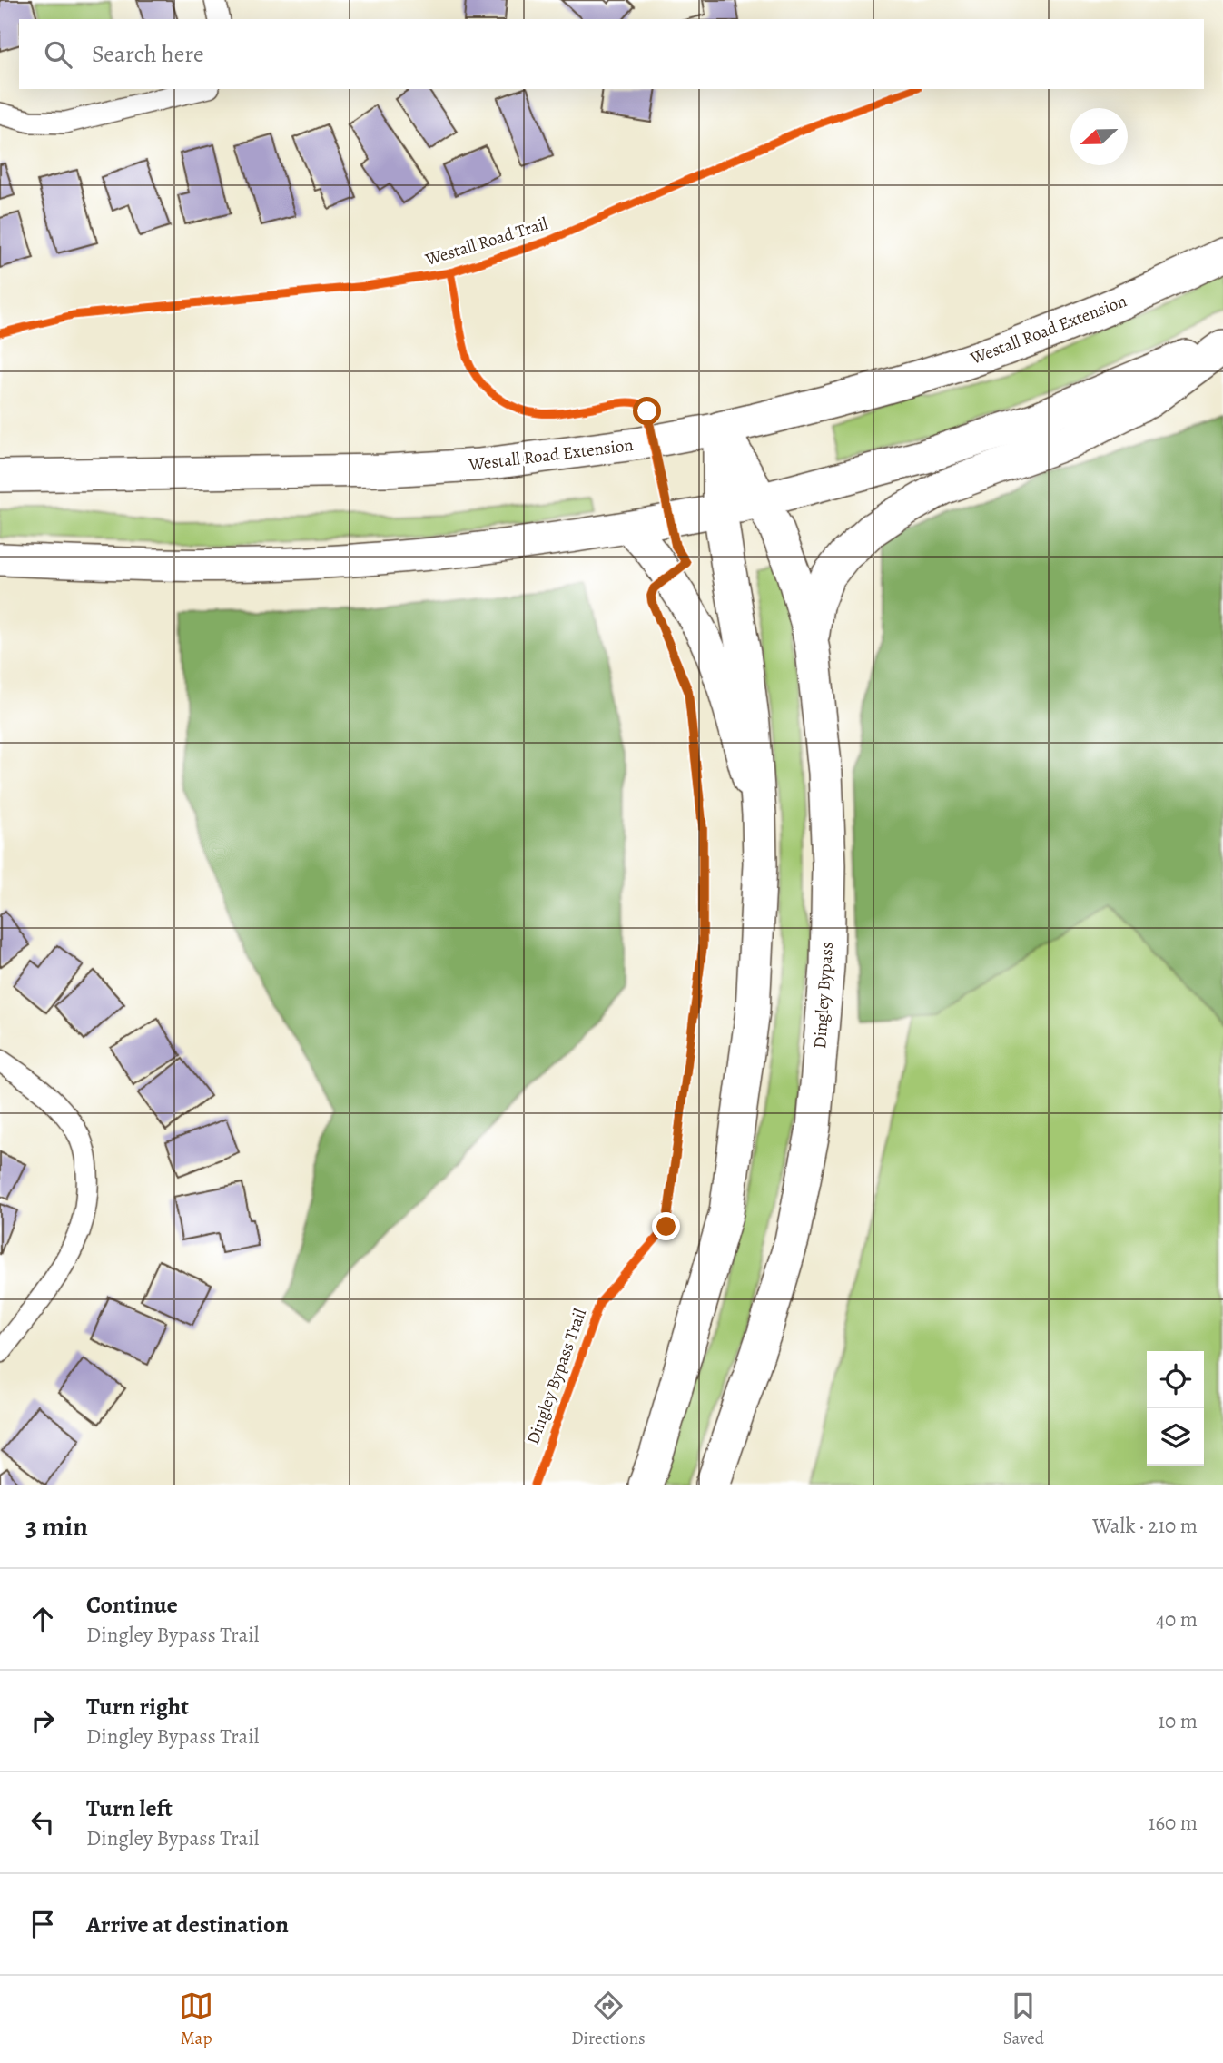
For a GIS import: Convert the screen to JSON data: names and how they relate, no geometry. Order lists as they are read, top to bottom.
{
  "streets": {
    "highway": ["Westall Road Extension", "Dingley Bypass"],
    "cycle path": ["Westall Road Trail"]
  },
  "crossings": [
    ["Westall Road Extension", "Dingley Bypass"]
  ],
  "north": "left",
  "page": {
    "search": "Search here",
    "heading": ["3 min", "Walk · 210 m"],
    "list": [
      ["Continue", "Dingley Bypass Trail", "40 m"],
      ["Turn right", "Dingley Bypass Trail", "10 m"],
      ["Turn left", "Dingley Bypass Trail", "160 m"],
      "Arrive at destination"
    ],
    "nav": ["Map", "Directions", "Saved"]
  }
}
